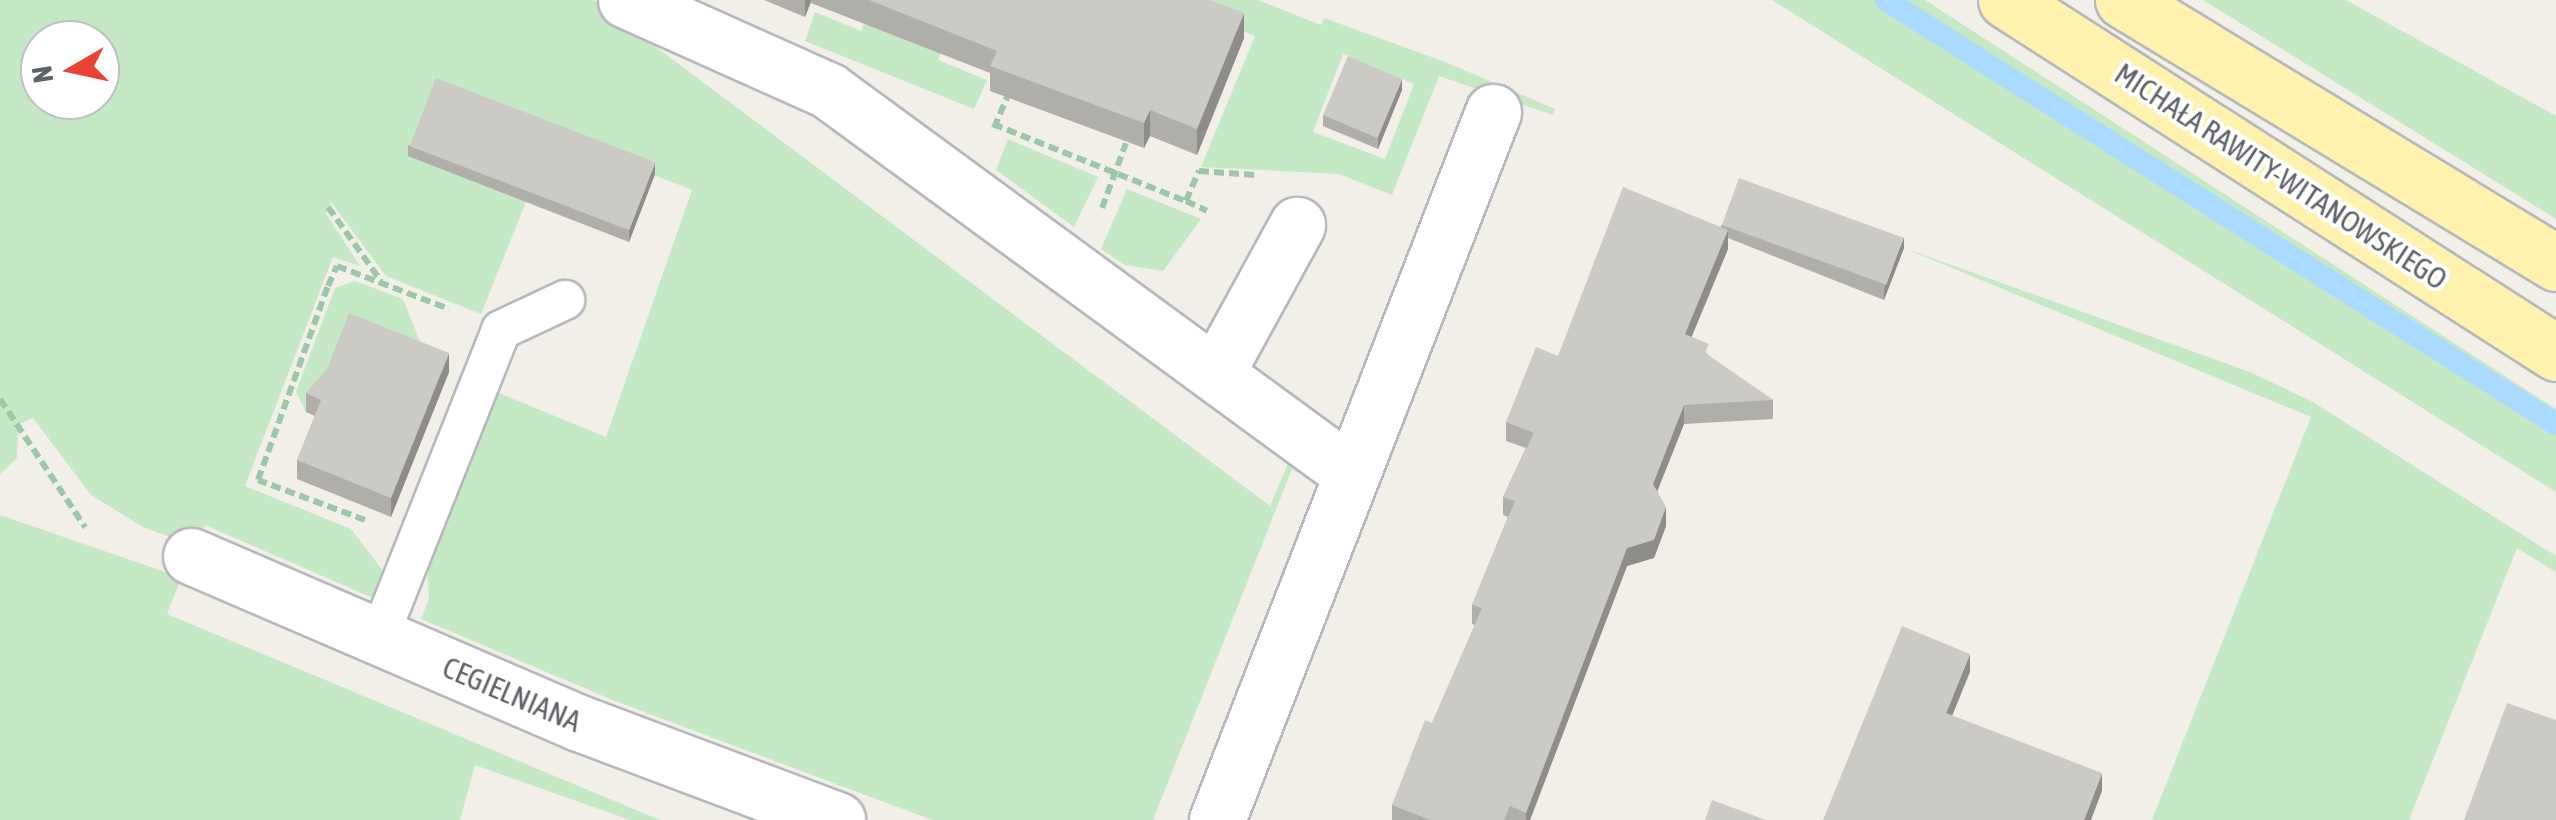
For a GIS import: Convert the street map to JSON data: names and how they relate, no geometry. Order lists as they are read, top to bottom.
{
  "streets": {
    "main road": ["MICHAŁA RAWITY-WITANOWSKIEGO"],
    "street": ["CEGIELNIANA"]
  },
  "north": "left"
}
